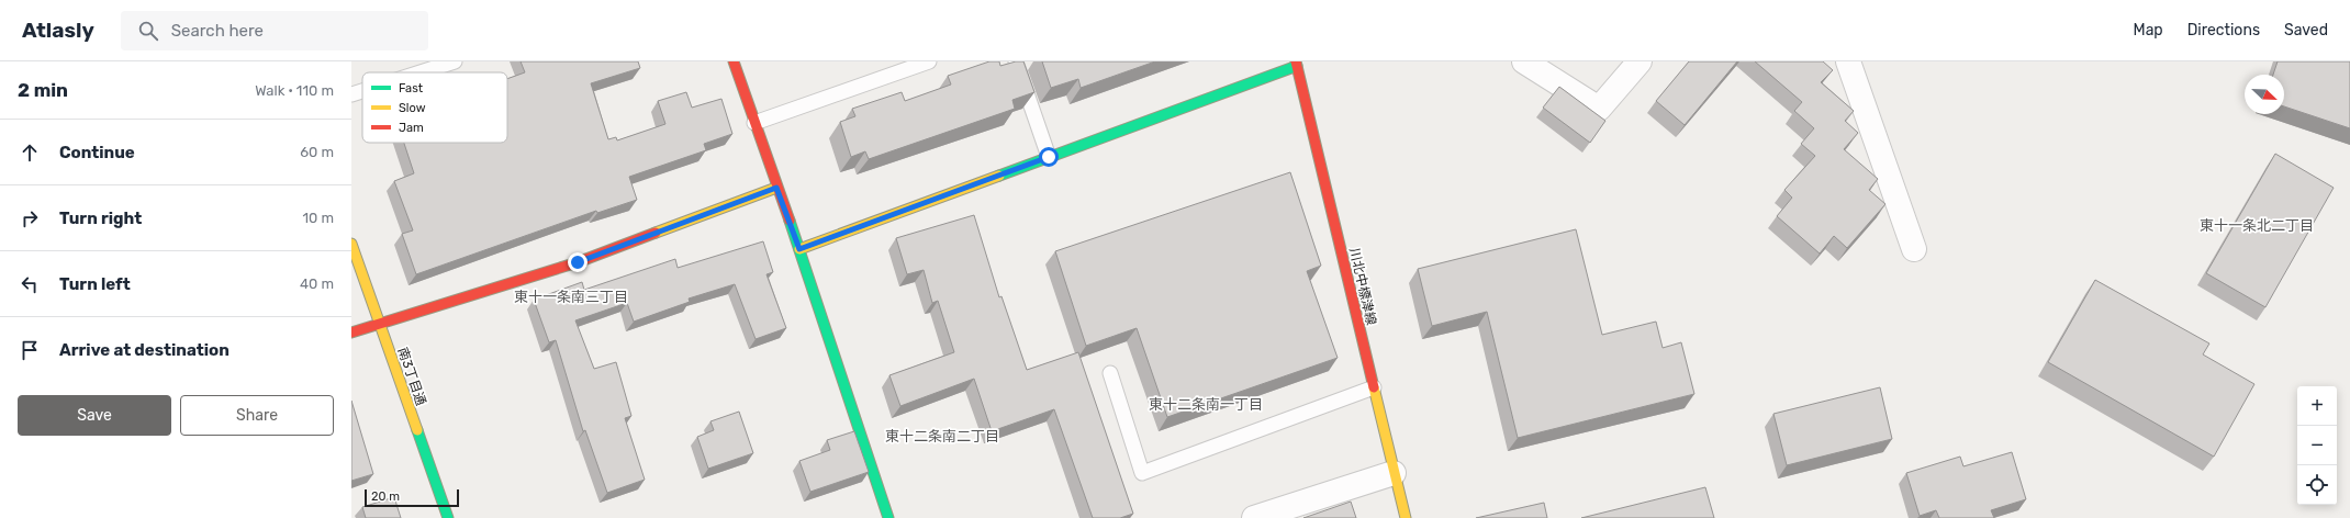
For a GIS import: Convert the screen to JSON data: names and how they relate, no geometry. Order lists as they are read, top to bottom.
{
  "streets": {
    "street": ["川北中標津線", "南3丁目通"]
  },
  "districts": [
    "東十一条北二丁目",
    "東十一条南三丁目",
    "東十二条南一丁目",
    "東十二条南二丁目"
  ],
  "legend": ["Fast", "Slow", "Jam"],
  "scale_bar": "20 m",
  "north": "bottom right",
  "page": {
    "header": "Atlasly",
    "search": "Search here",
    "nav": ["Map", "Directions", "Saved"],
    "heading": ["2 min", "Walk · 110 m"],
    "list": [
      ["Continue", "60 m"],
      ["Turn right", "10 m"],
      ["Turn left", "40 m"],
      "Arrive at destination"
    ],
    "buttons": ["Save", "Share"],
    "map_buttons": ["+", "−"],
    "scale": "20 m"
  }
}
